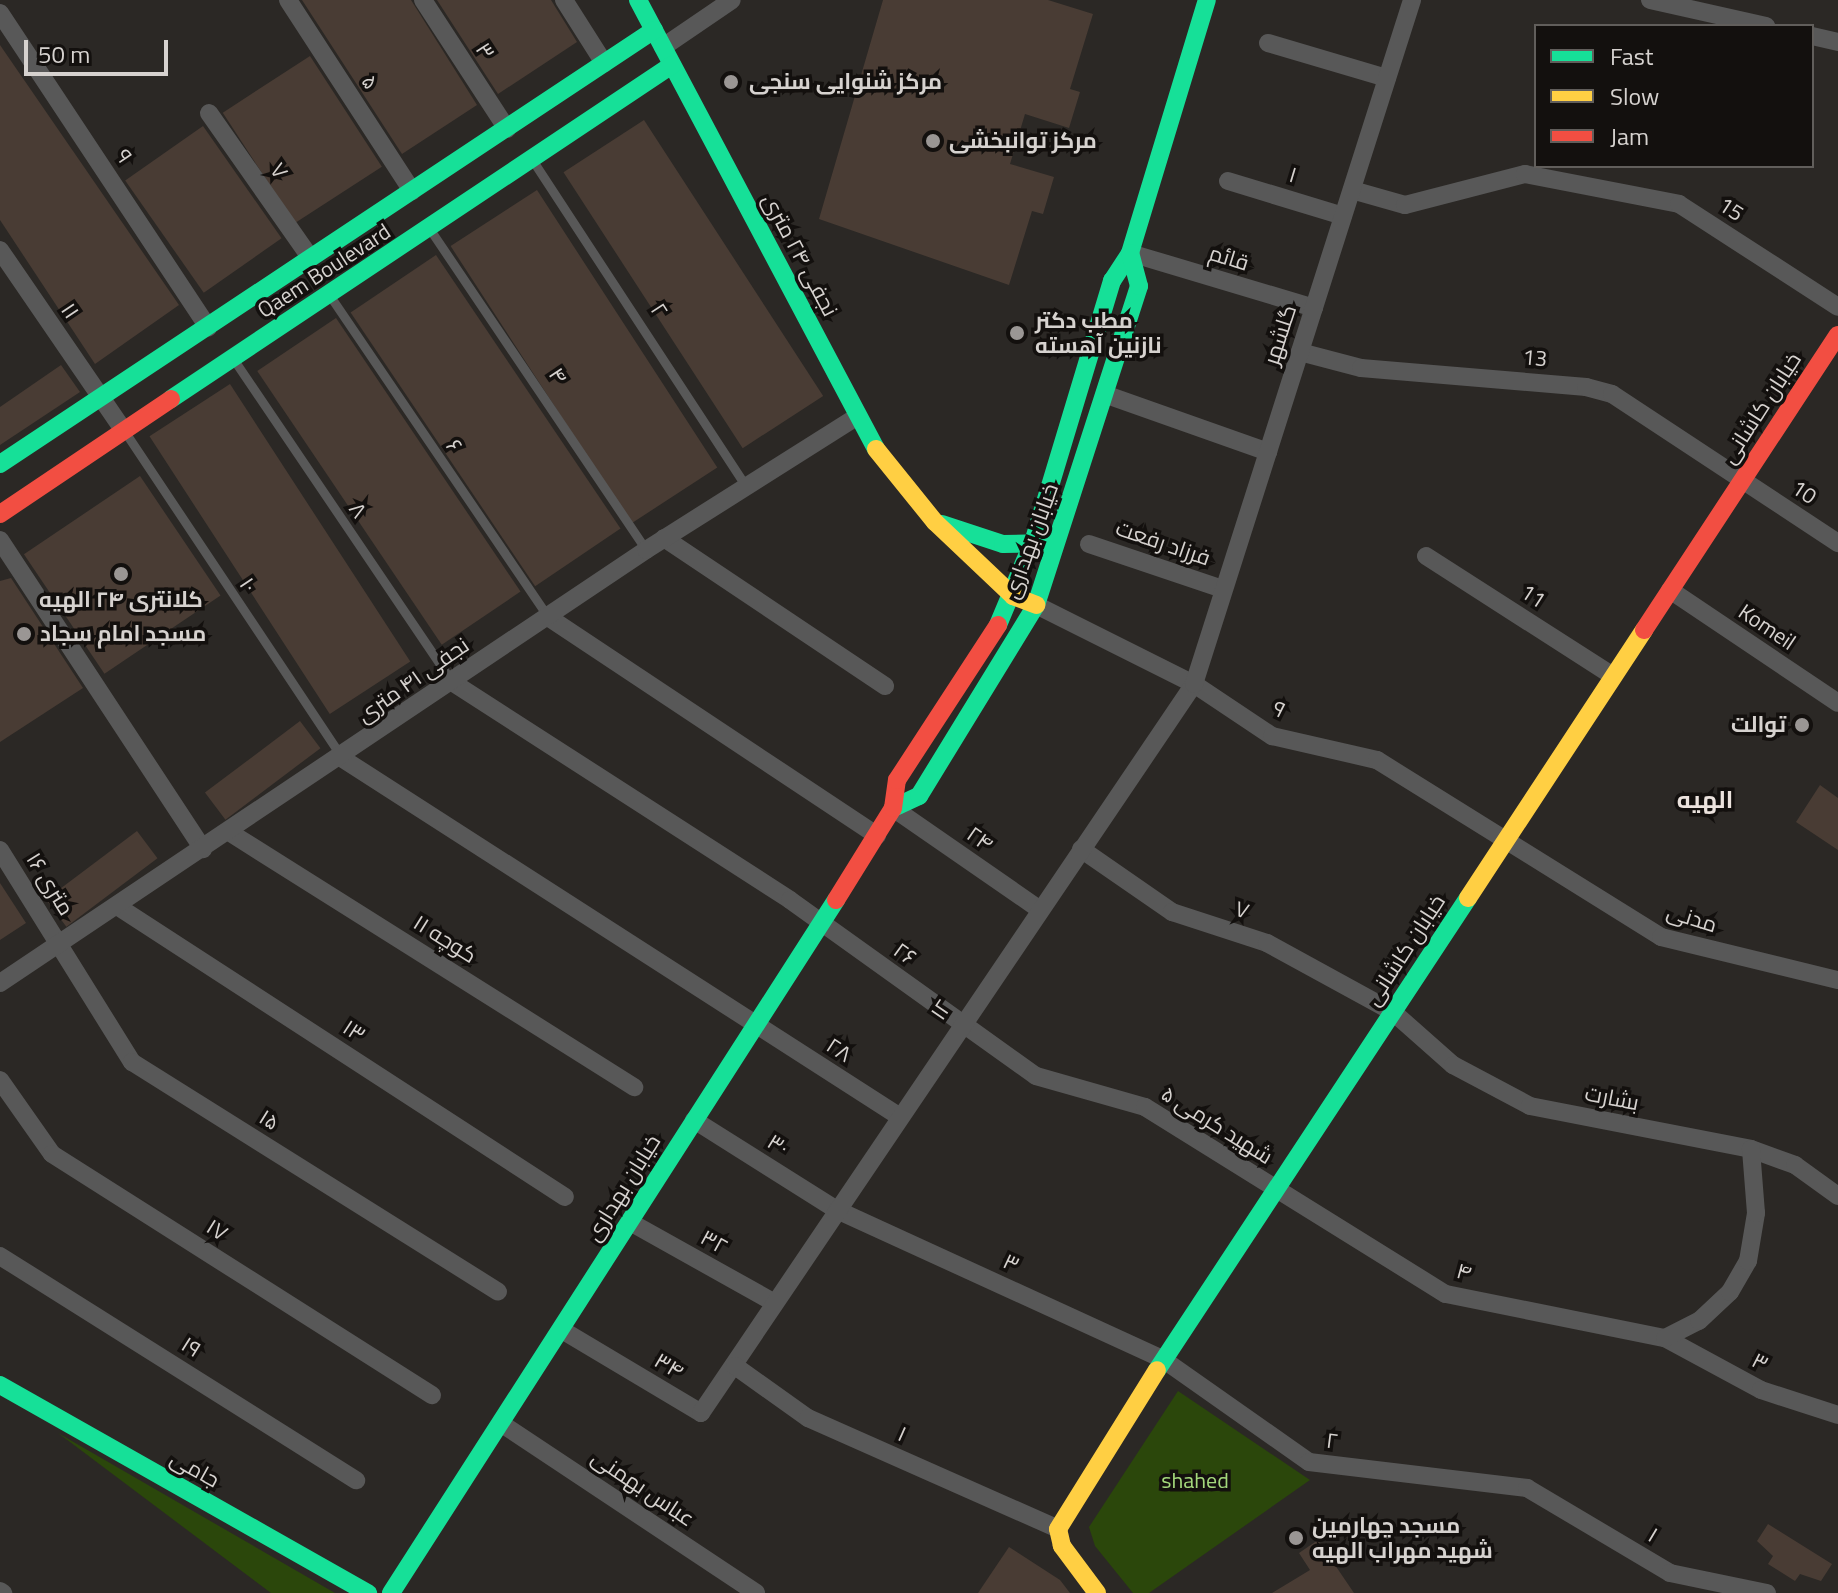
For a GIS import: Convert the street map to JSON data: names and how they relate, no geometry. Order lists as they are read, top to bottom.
{
  "streets": {
    "street": [
      "۳",
      "۵",
      "۹",
      "۷",
      "۱",
      "15",
      "نجفی ۲۴ متری",
      "قائم",
      "Qaem Boulevard",
      "۲",
      "۱۱",
      "گلشهر",
      "13",
      "۴",
      "خیابان کاشانی",
      "10",
      "خیابان بهداری",
      "فرزاد رفعت",
      "11",
      "Komeil",
      "نجفی ۴۱ متری",
      "۲۴",
      "۱۶ متری",
      "مدنی",
      "کوچه ۱۱",
      "۲۶",
      "۱۲",
      "۱۳",
      "۲۸",
      "بشارت",
      "۱۵",
      "۵ شهید کرمی",
      "۳۰",
      "۱۷",
      "۳۲",
      "۱۹",
      "۳۴",
      "جامی",
      "عباس بهمنی"
    ],
    "lane": ["۶", "۸", "۱۰"]
  },
  "crossings": [
    ["۳", "Qaem Boulevard"],
    ["۳", "۲"],
    ["۳", "۴"],
    ["۳", "خیابان کاشانی"],
    ["۳", "۱۲"],
    ["۳", "۳۰"],
    ["۵", "Qaem Boulevard"],
    ["۹", "Qaem Boulevard"],
    ["۹", "گلشهر"],
    ["۹", "خیابان کاشانی"],
    ["۹", "خیابان بهداری"],
    ["۹", "مدنی"],
    ["۹", "۱۲"],
    ["۷", "Qaem Boulevard"],
    ["۷", "خیابان کاشانی"],
    ["۷", "۱۲"],
    ["۷", "بشارت"],
    ["۱", "۲"],
    ["۱", "گلشهر"],
    ["۱", "خیابان کاشانی"],
    ["۱", "۱۲"],
    ["۱", "۳۴"],
    ["15", "گلشهر"],
    ["نجفی ۲۴ متری", "Qaem Boulevard"],
    ["نجفی ۲۴ متری", "خیابان بهداری"],
    ["نجفی ۲۴ متری", "نجفی ۴۱ متری"],
    ["قائم", "گلشهر"],
    ["قائم", "خیابان بهداری"],
    ["Qaem Boulevard", "۲"],
    ["Qaem Boulevard", "۱۱"],
    ["Qaem Boulevard", "۴"],
    ["Qaem Boulevard", "۶"],
    ["Qaem Boulevard", "۸"],
    ["Qaem Boulevard", "۱۰"],
    ["۲", "خیابان کاشانی"],
    ["۲", "نجفی ۴۱ متری"],
    ["۱۱", "۱۰"],
    ["گلشهر", "13"],
    ["گلشهر", "فرزاد رفعت"],
    ["گلشهر", "۱۲"],
    ["13", "خیابان کاشانی"],
    ["13", "10"],
    ["۴", "خیابان کاشانی"],
    ["۴", "نجفی ۴۱ متری"],
    ["۴", "۵ شهید کرمی"],
    ["خیابان کاشانی", "10"],
    ["خیابان کاشانی", "11"],
    ["خیابان کاشانی", "Komeil"],
    ["خیابان کاشانی", "مدنی"],
    ["خیابان کاشانی", "بشارت"],
    ["خیابان کاشانی", "۵ شهید کرمی"],
    ["۶", "نجفی ۴۱ متری"],
    ["۸", "نجفی ۴۱ متری"],
    ["۸", "۲۶"],
    ["خیابان بهداری", "۲۴"],
    ["خیابان بهداری", "۲۶"],
    ["خیابان بهداری", "۲۸"],
    ["خیابان بهداری", "۳۰"],
    ["خیابان بهداری", "۳۲"],
    ["خیابان بهداری", "۳۴"],
    ["خیابان بهداری", "عباس بهمنی"],
    ["۱۰", "نجفی ۴۱ متری"],
    ["۱۰", "۲۸"],
    ["نجفی ۴۱ متری", "۱۶ متری"],
    ["نجفی ۴۱ متری", "کوچه ۱۱"],
    ["نجفی ۴۱ متری", "۲۶"],
    ["نجفی ۴۱ متری", "۱۳"],
    ["نجفی ۴۱ متری", "۲۸"],
    ["نجفی ۴۱ متری", "۱۵"],
    ["۲۴", "۱۲"],
    ["۱۶ متری", "۱۵"],
    ["۲۶", "۱۲"],
    ["۲۶", "۵ شهید کرمی"],
    ["۱۲", "۲۸"],
    ["۱۲", "۵ شهید کرمی"],
    ["۱۲", "۳۰"],
    ["۱۲", "۳۲"],
    ["۱۲", "۳۴"]
  ],
  "districts": ["الهیه"],
  "parks": ["shahed"],
  "places": [
    "مرکز شنوایی سنجی",
    "مرکز توانبخشی",
    "مطب دکتر نازنین آهسته",
    "کلانتری ۲۴ الهیه",
    "مسجد امام سجاد",
    "توالت",
    "مسجد چهارمین شهید مهراب الهیه"
  ],
  "legend": ["Fast", "Slow", "Jam"],
  "scale_bar": "50 m"
}
